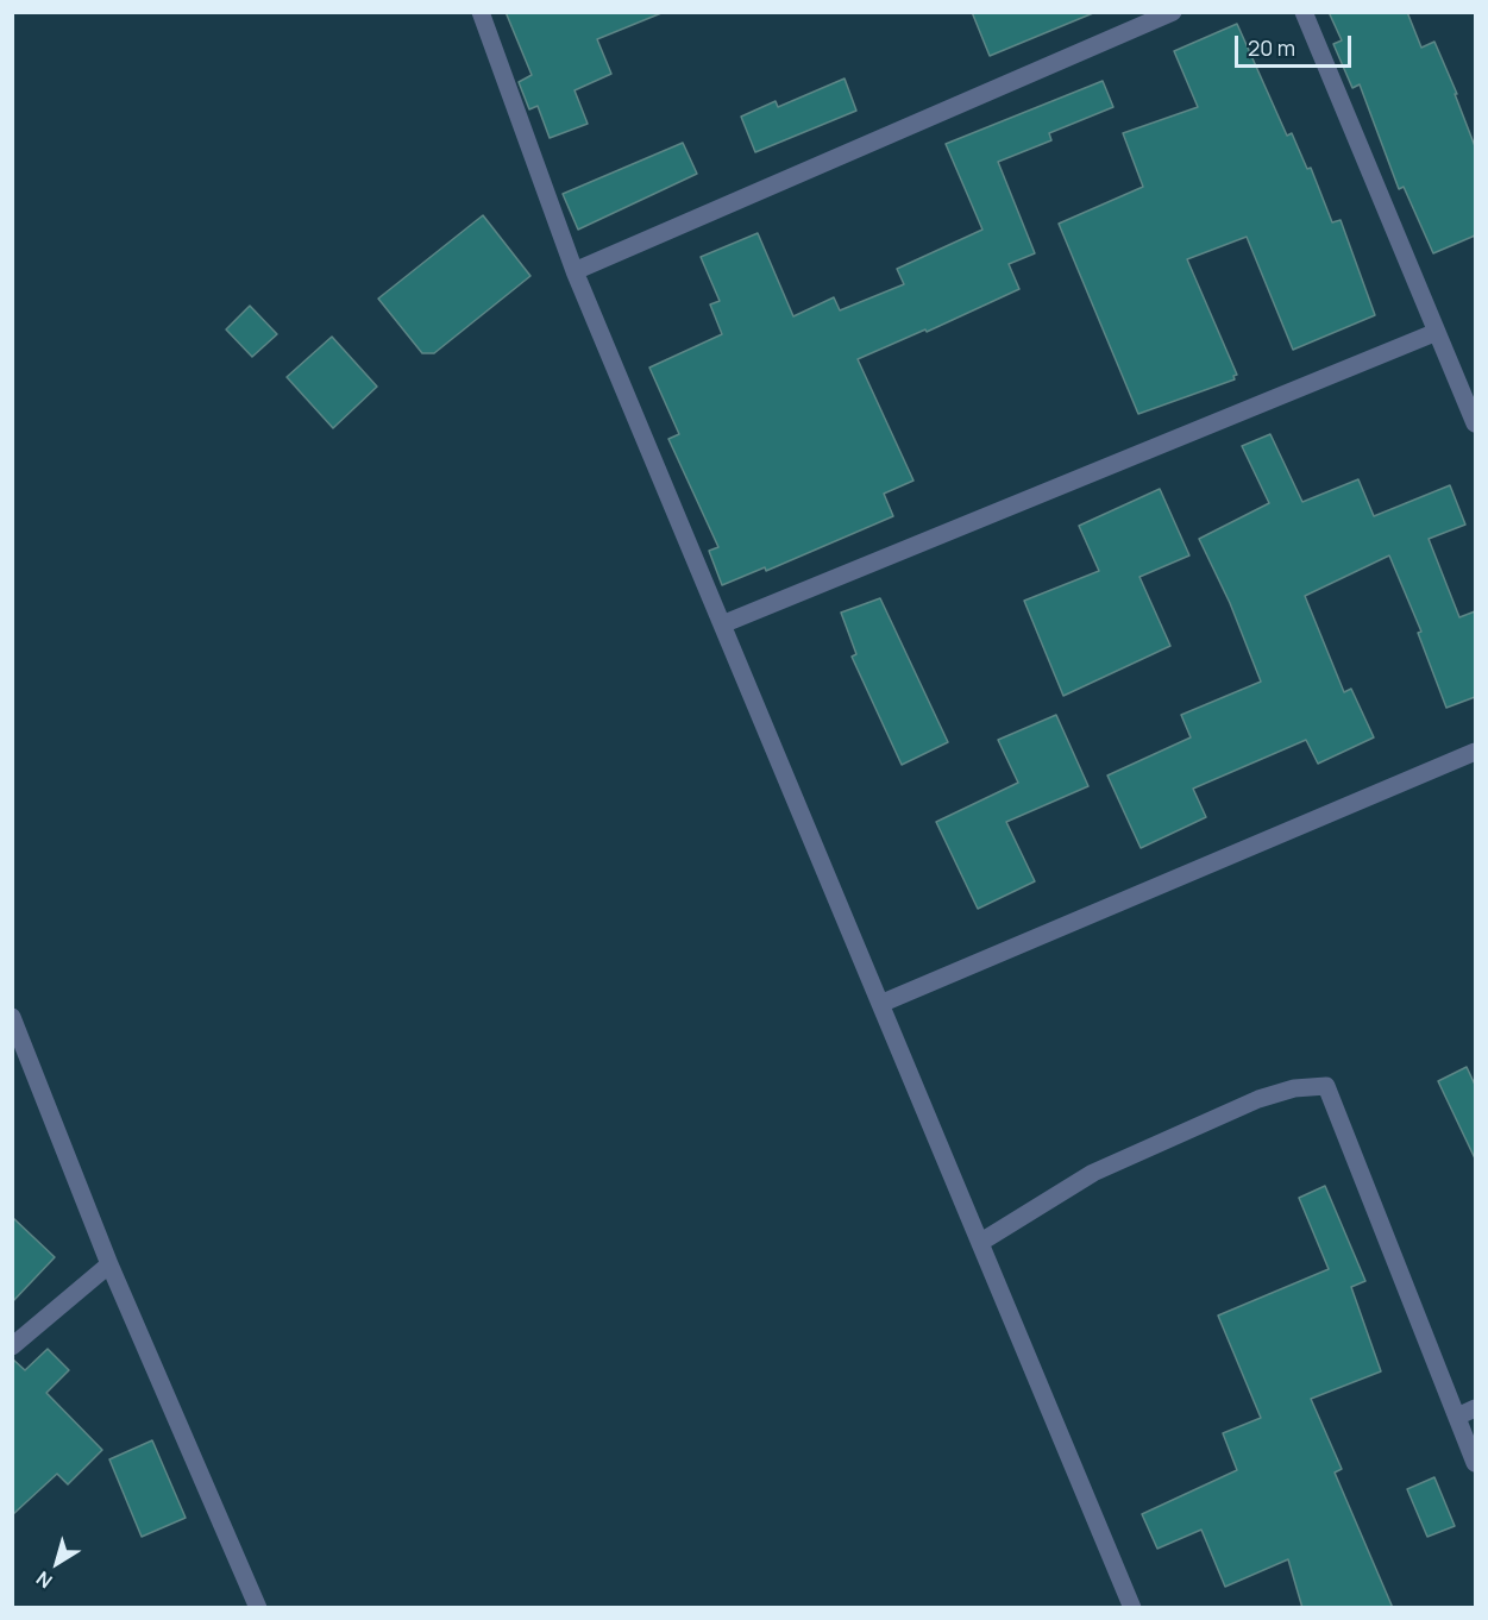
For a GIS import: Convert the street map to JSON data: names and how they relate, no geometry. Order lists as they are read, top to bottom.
{
  "scale_bar": "20 m",
  "north": "bottom left"
}
